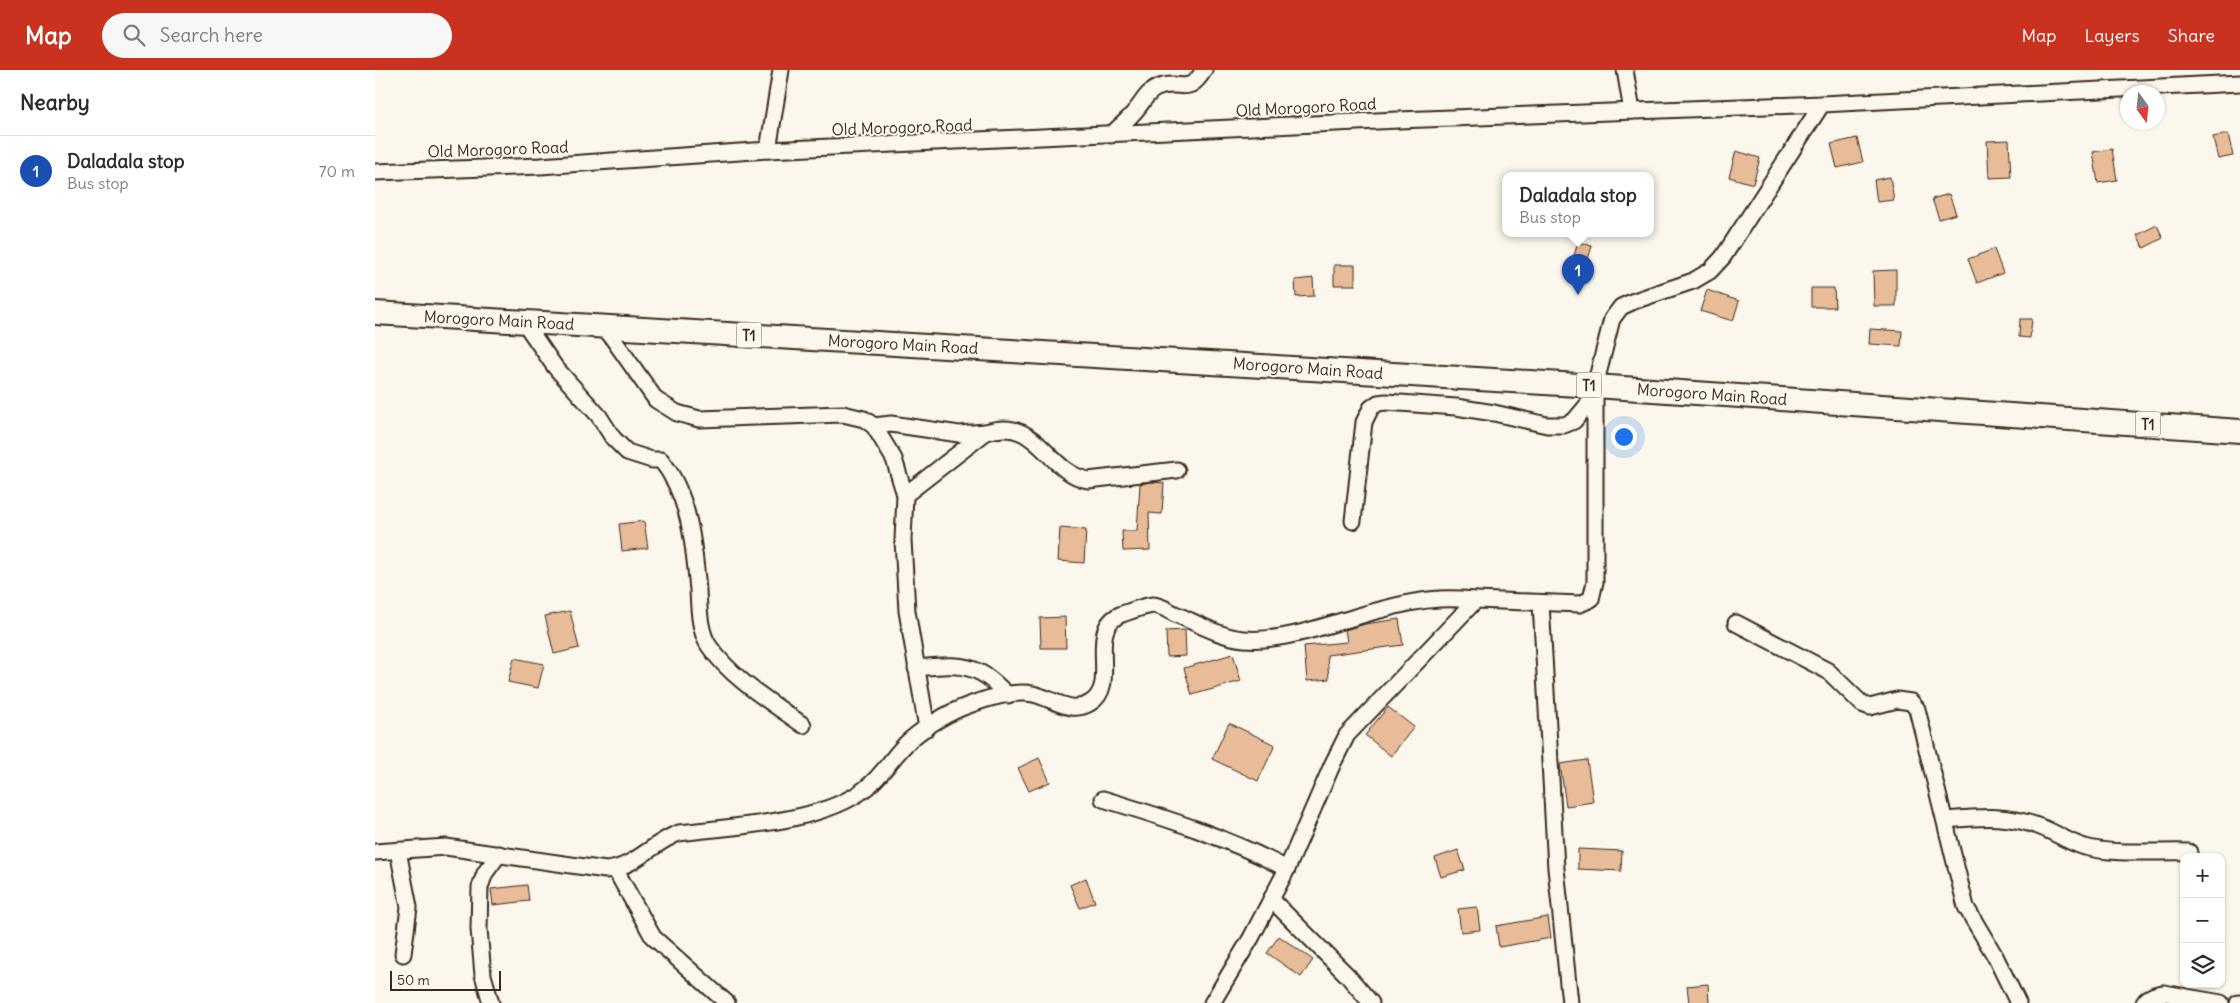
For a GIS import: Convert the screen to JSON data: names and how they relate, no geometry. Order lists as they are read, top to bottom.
{
  "streets": {
    "highway": ["Morogoro Main Road", "T1"],
    "street": ["Old Morogoro Road"]
  },
  "scale_bar": "50 m",
  "north": "bottom",
  "page": {
    "header": "Map",
    "search": "Search here",
    "nav": ["Map", "Layers", "Share"],
    "heading": "Nearby",
    "list": [
      {
        "mark": "1",
        "name": "Daladala stop",
        "note": "Bus stop",
        "value": "70 m"
      }
    ],
    "popup": ["Daladala stop", "Bus stop"],
    "pins": "1",
    "map_buttons": ["+", "−"],
    "scale": "50 m"
  }
}
